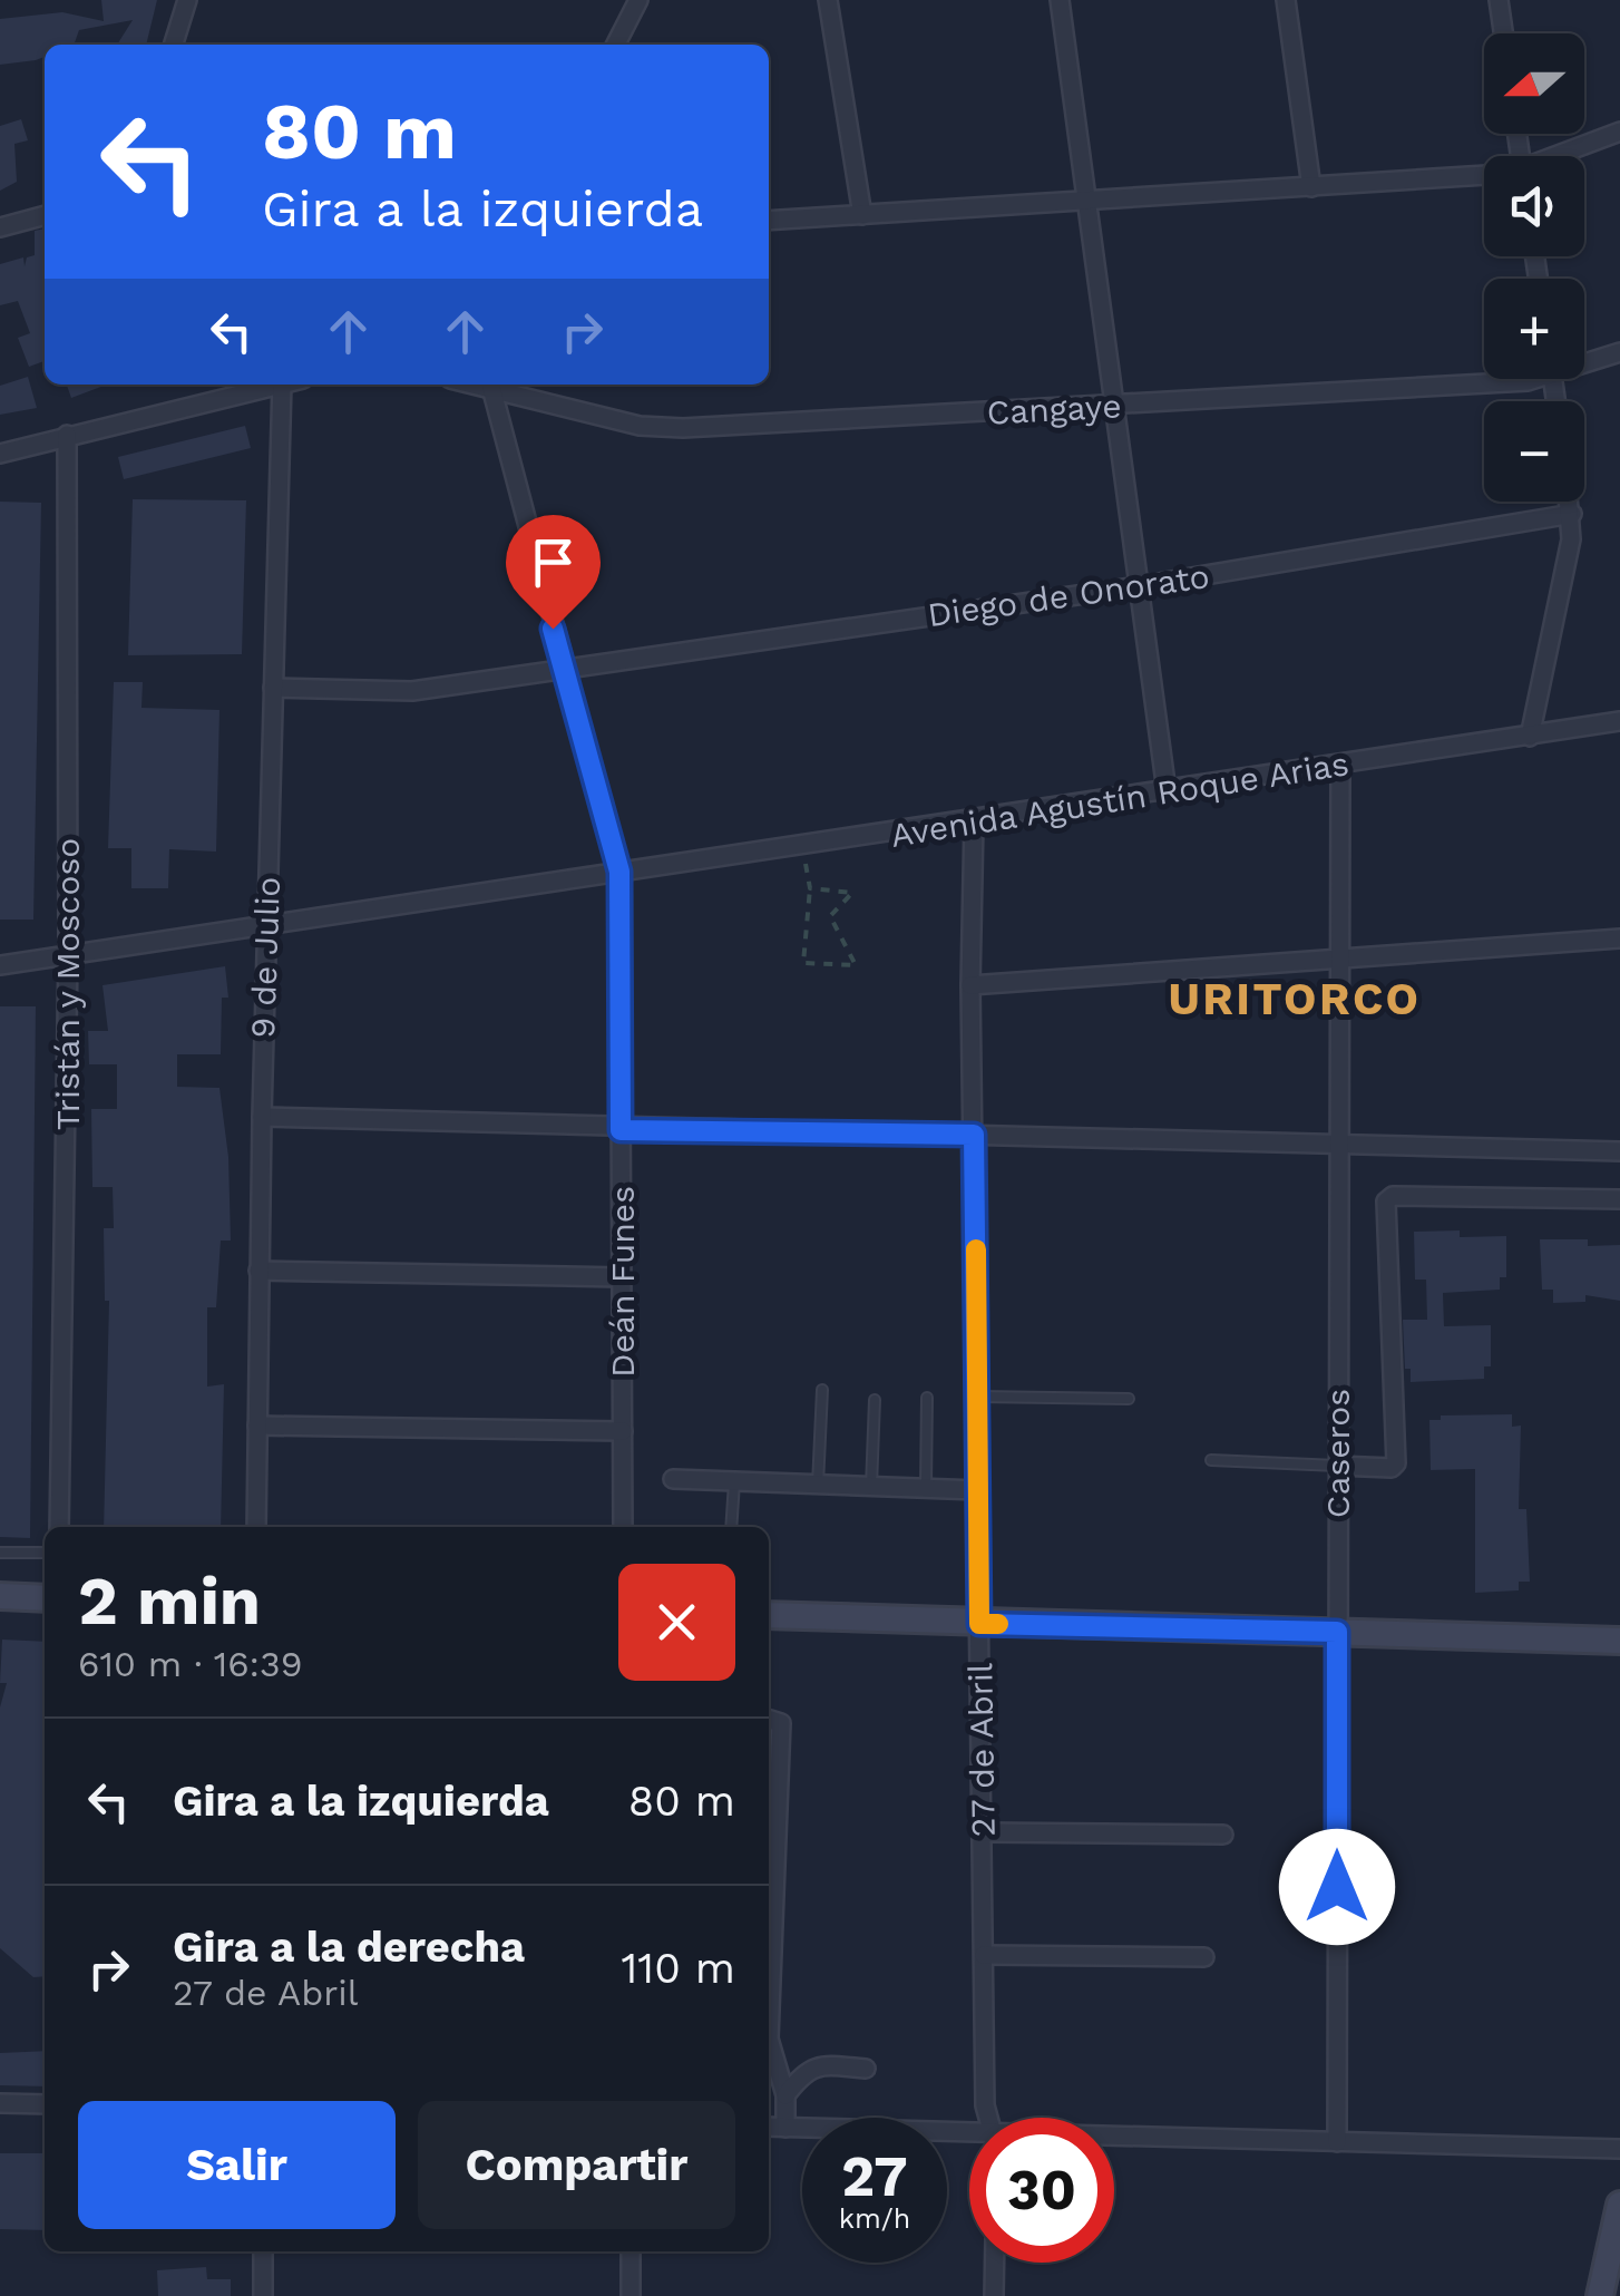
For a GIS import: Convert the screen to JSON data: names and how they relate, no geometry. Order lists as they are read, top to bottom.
{
  "streets": {
    "street": [
      "Cangaye",
      "Diego de Onorato",
      "Avenida Agustín Roque Arias",
      "9 de Julio",
      "Tristán y Moscoso",
      "Deán Funes",
      "Caseros",
      "27 de Abril"
    ]
  },
  "crossings": [
    ["Diego de Onorato", "9 de Julio"],
    ["Diego de Onorato", "Deán Funes"],
    ["Avenida Agustín Roque Arias", "9 de Julio"],
    ["Avenida Agustín Roque Arias", "Tristán y Moscoso"],
    ["Avenida Agustín Roque Arias", "Deán Funes"],
    ["Avenida Agustín Roque Arias", "Caseros"],
    ["Avenida Agustín Roque Arias", "27 de Abril"]
  ],
  "districts": ["URITORCO"],
  "north": "left",
  "page": {
    "map_buttons": ["+", "−"],
    "turn": ["80 m", "Gira a la izquierda"],
    "heading": ["2 min", "610 m · 16:39"],
    "list": [
      {
        "name": "Gira a la izquierda",
        "value": "80 m"
      },
      {
        "name": "Gira a la derecha",
        "note": "27 de Abril",
        "value": "110 m"
      }
    ],
    "buttons": ["Salir", "Compartir"],
    "speed": "27 km/h",
    "limit": "30"
  }
}
